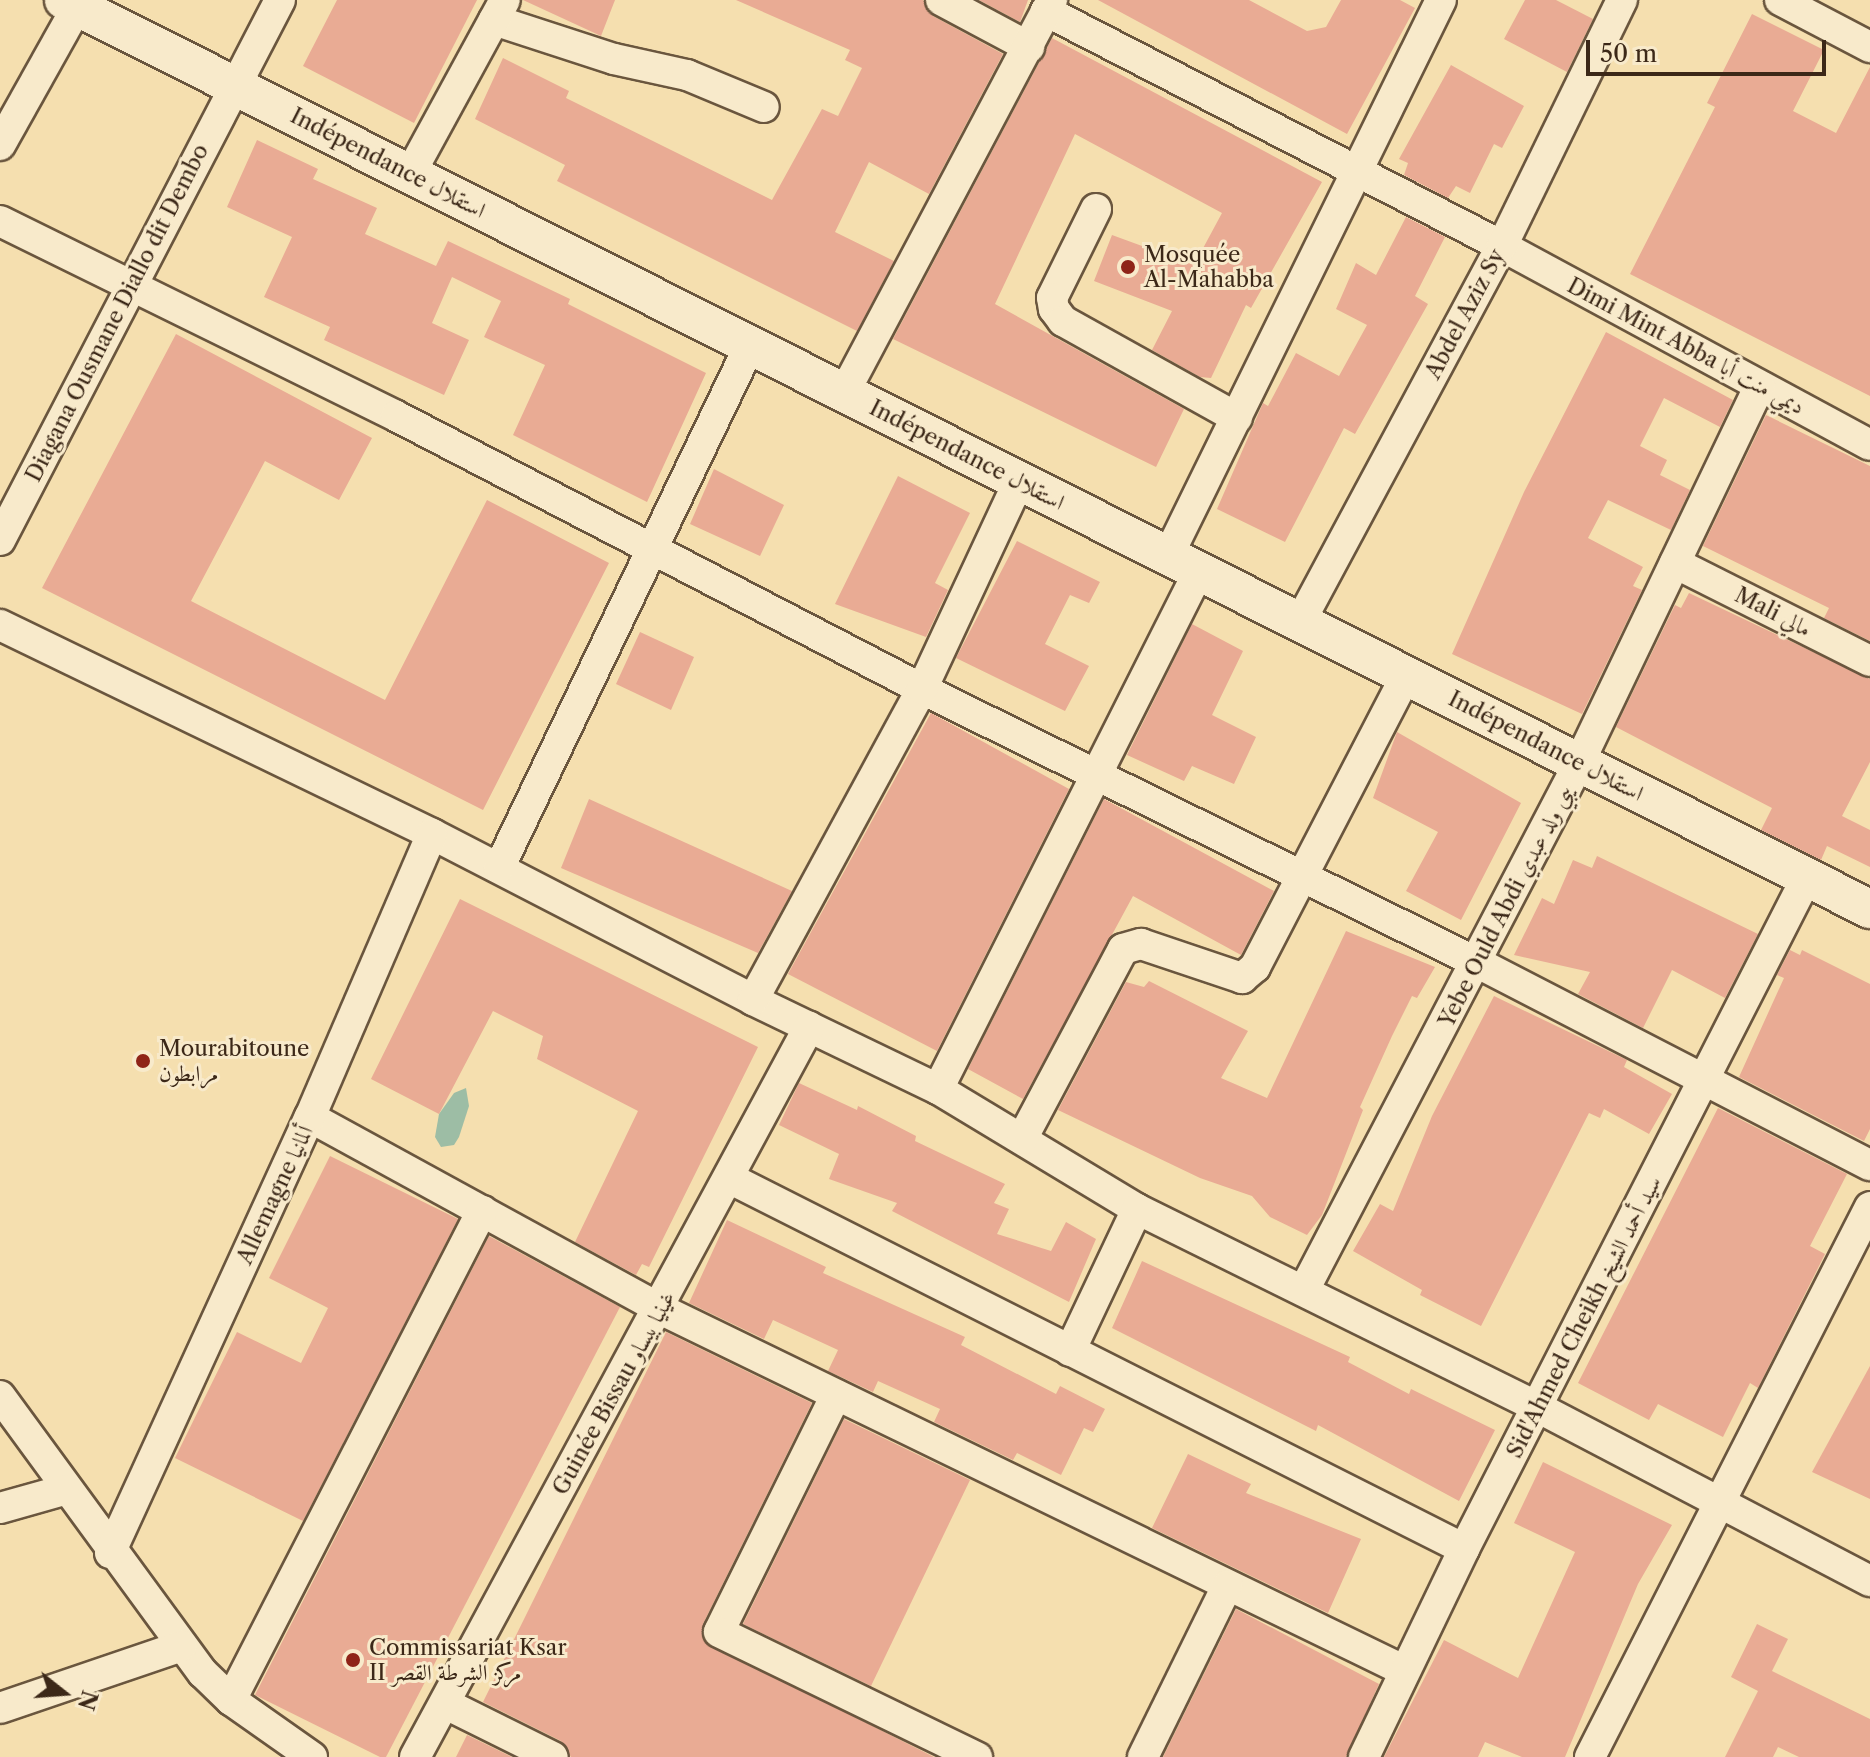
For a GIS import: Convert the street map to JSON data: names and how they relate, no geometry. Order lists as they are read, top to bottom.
{
  "streets": {
    "street": [
      "Indépendance استقلال",
      "Diagana Ousmane Diallo dit Dembo",
      "Abdel Aziz Sy",
      "Dimi Mint Abba ديمي منت أبا",
      "Mali مالي",
      "Yebe Ould Abdi يبي ولد عبدي",
      "Allemagne ألمانيا",
      "Sid'Ahmed Cheikh سيد أحمد الشيخ",
      "Guinée Bissau غينيا بيساو"
    ]
  },
  "crossings": [
    ["Indépendance استقلال", "Diagana Ousmane Diallo dit Dembo"],
    ["Indépendance استقلال", "Abdel Aziz Sy"],
    ["Indépendance استقلال", "Yebe Ould Abdi يبي ولد عبدي"],
    ["Indépendance استقلال", "Sid'Ahmed Cheikh سيد أحمد الشيخ"],
    ["Abdel Aziz Sy", "Dimi Mint Abba ديمي منت أبا"],
    ["Dimi Mint Abba ديمي منت أبا", "Yebe Ould Abdi يبي ولد عبدي"],
    ["Mali مالي", "Yebe Ould Abdi يبي ولد عبدي"]
  ],
  "places": ["Mosquée Al-Mahabba", "Mourabitoune مرابطون", "Commissariat Ksar II مركز الشرطة القصر"],
  "scale_bar": "50 m",
  "north": "right"
}
